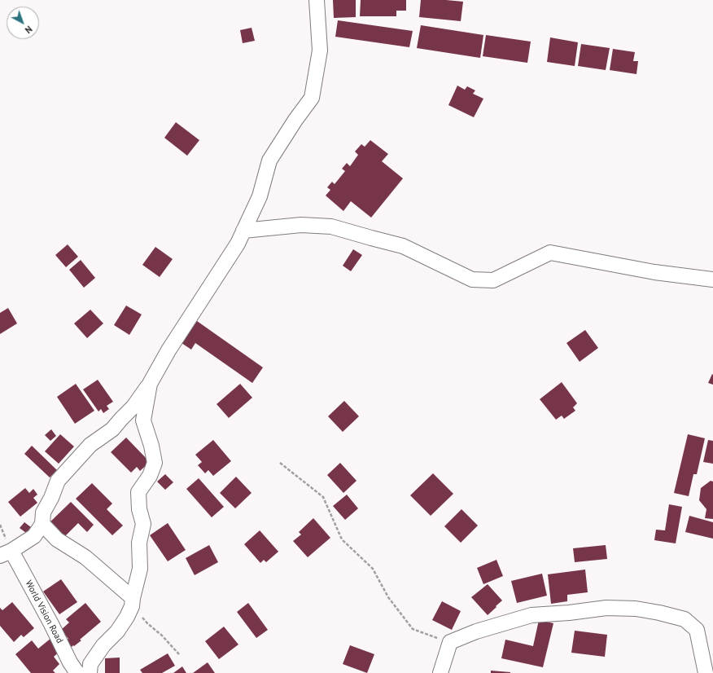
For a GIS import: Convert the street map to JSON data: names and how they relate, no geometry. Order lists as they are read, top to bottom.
{
  "streets": {
    "street": ["World Vision Road"]
  },
  "north": "bottom right"
}
